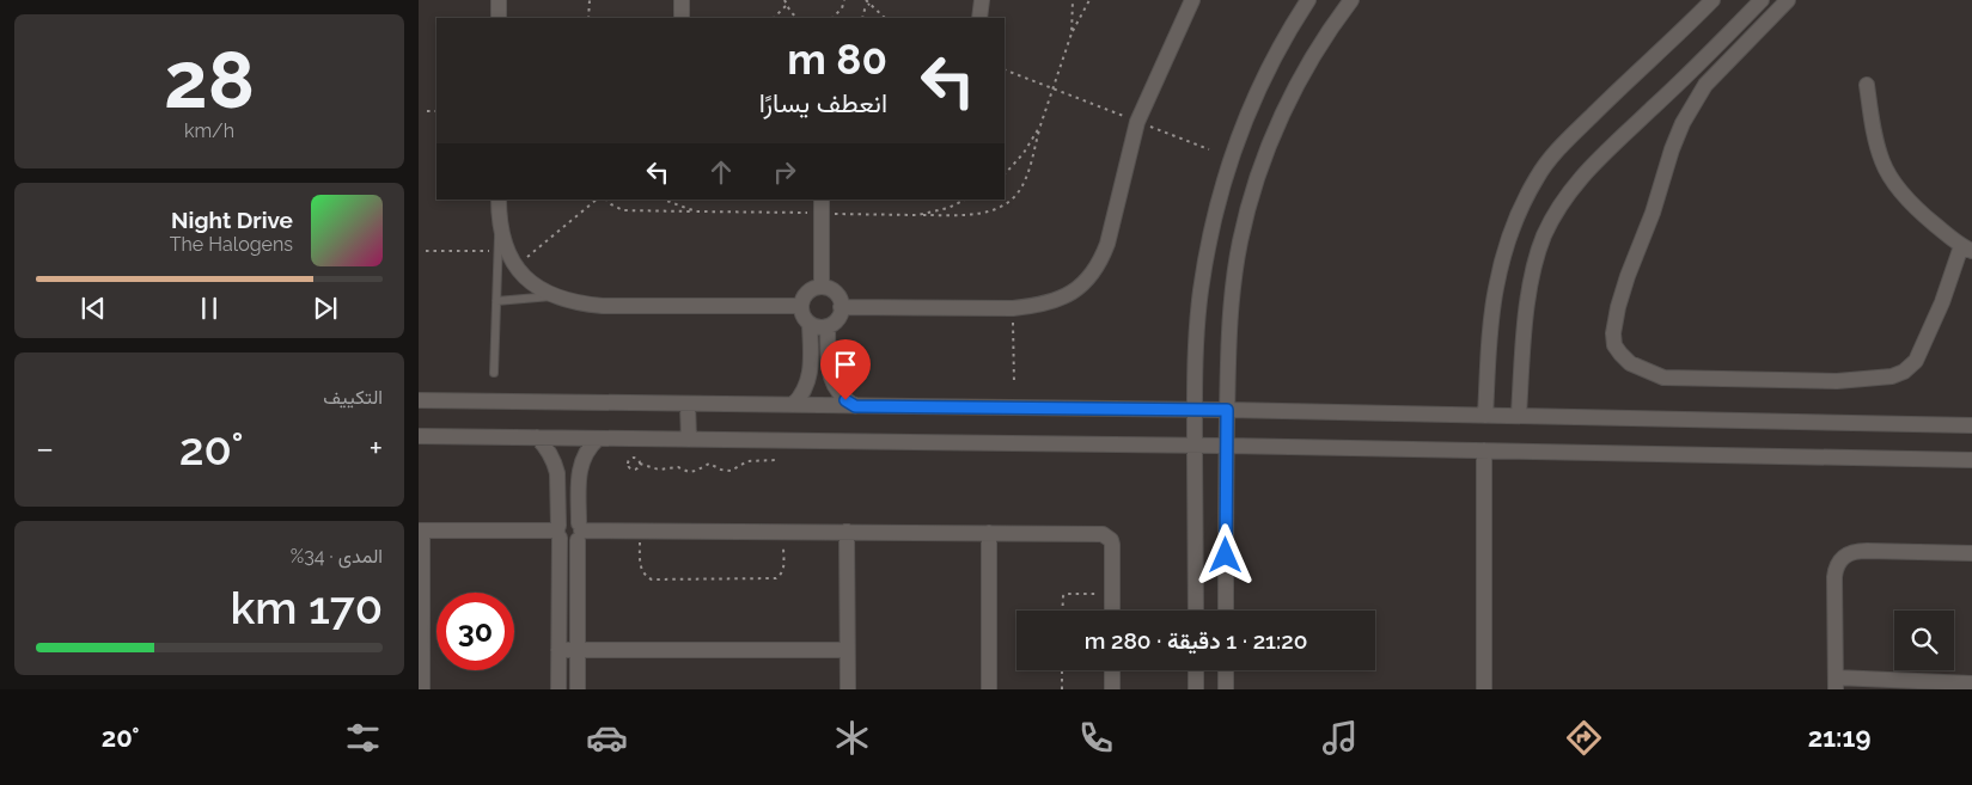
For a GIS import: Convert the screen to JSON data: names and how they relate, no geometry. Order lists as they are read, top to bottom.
{
  "page": {
    "tile": [
      ["28", "km/h"],
      "التكييف",
      ["المدى · 34%", "170 km"]
    ],
    "turn": ["80 m", "انعطف يسارًا"],
    "song": ["Night Drive", "The Halogens"],
    "heat": ["−", "20°", "+"],
    "limit": "30",
    "trip": "21:20 · 1 دقيقة · 280 m",
    "tabs": ["21:19", "20°"]
  }
}
